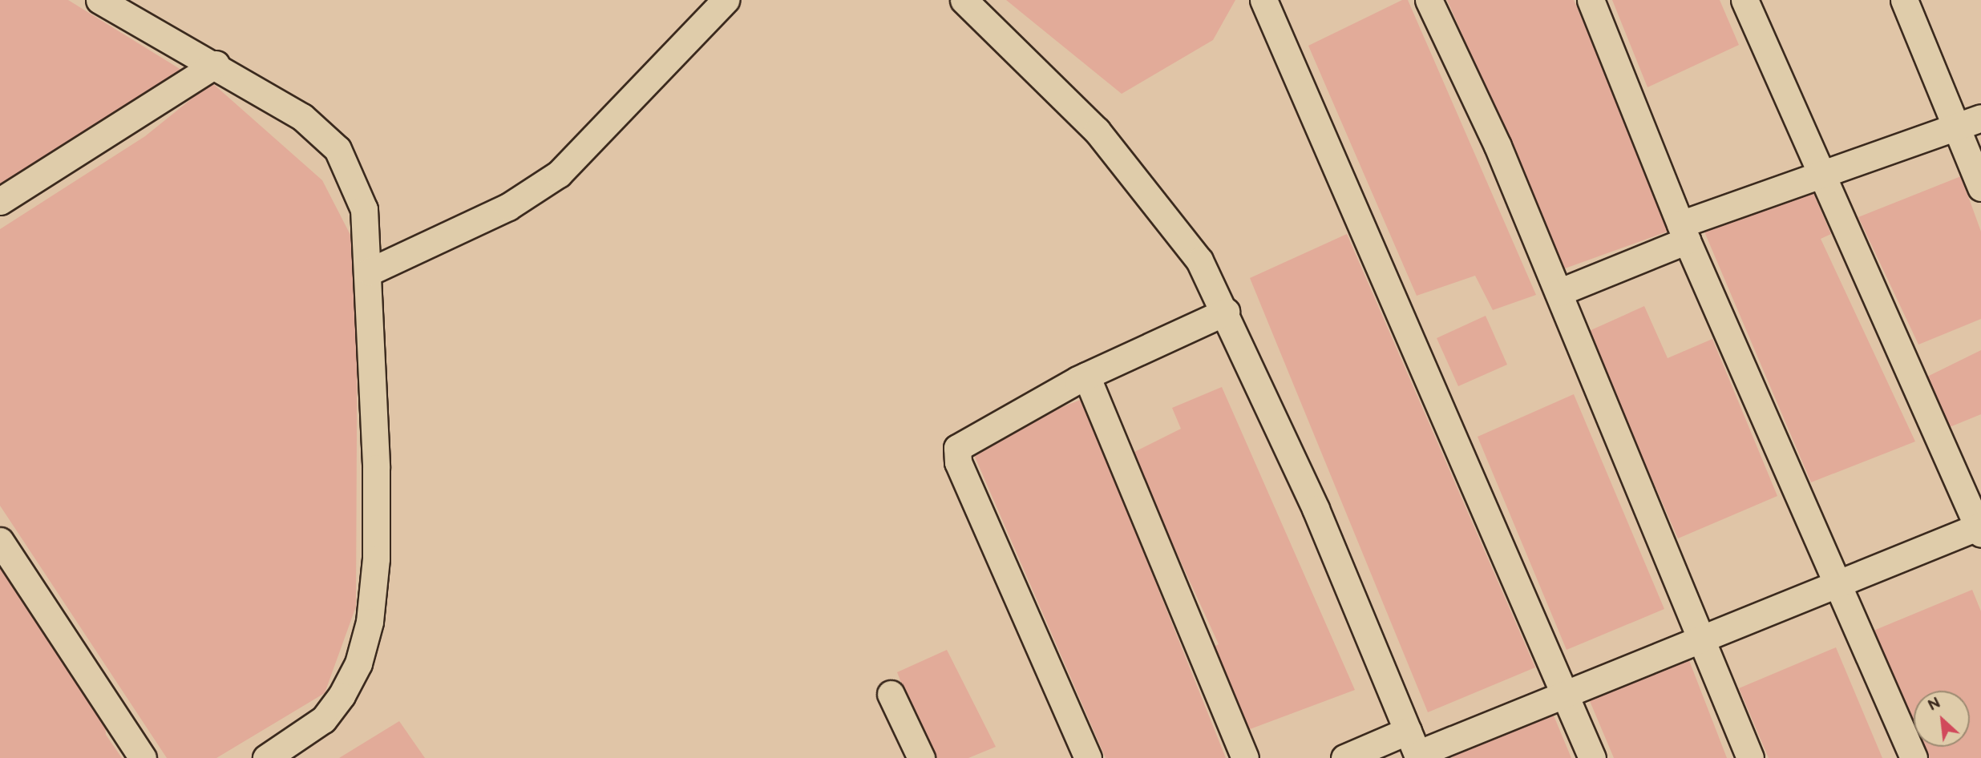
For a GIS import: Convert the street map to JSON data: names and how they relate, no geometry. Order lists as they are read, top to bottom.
{
  "north": "top left"
}
